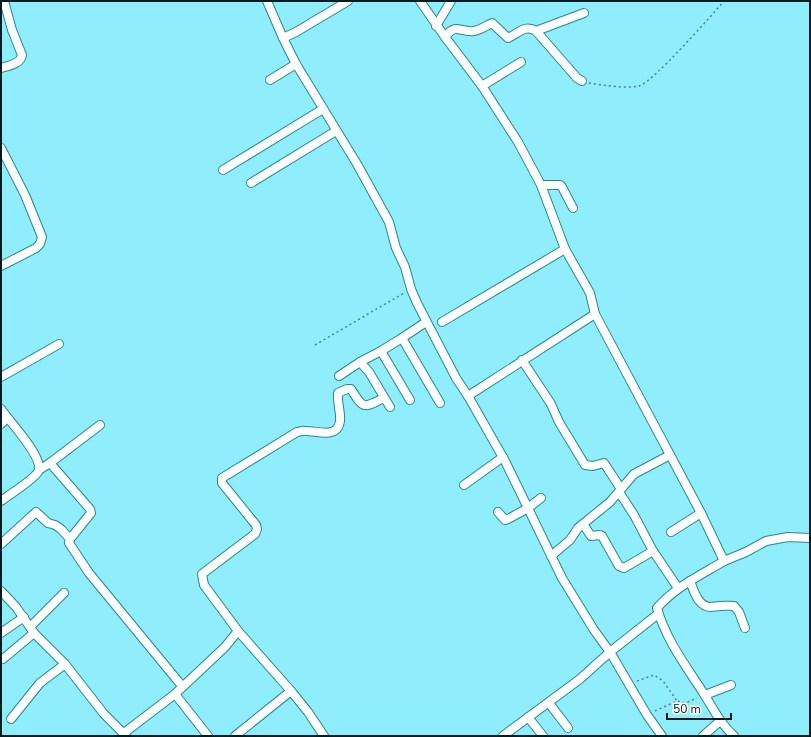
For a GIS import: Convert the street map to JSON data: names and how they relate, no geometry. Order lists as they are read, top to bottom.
{
  "scale_bar": "50 m"
}
